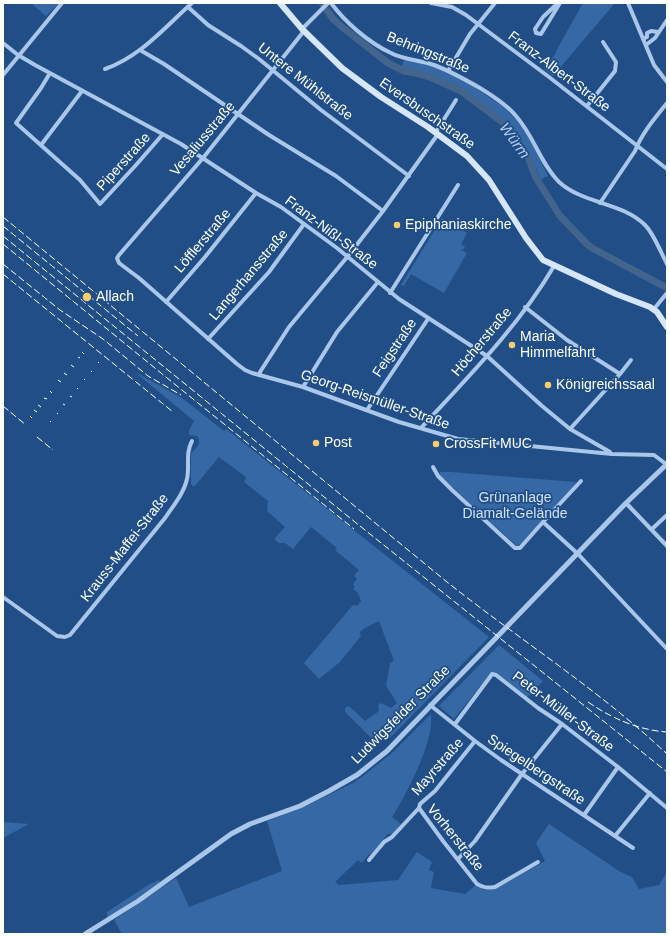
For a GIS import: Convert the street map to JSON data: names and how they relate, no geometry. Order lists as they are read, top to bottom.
{
  "streets": {
    "main road": ["Eversbuschstraße"],
    "street": [
      "Behringstraße",
      "Franz-Albert-Straße",
      "Untere Mühlstraße",
      "Vesaliusstraße",
      "Piperstraße",
      "Franz-Nißl-Straße",
      "Löfflerstraße",
      "Langerhansstraße",
      "Höcherstraße",
      "Feigstraße",
      "Georg-Reismüller-Straße",
      "Krauss-Maffei-Straße",
      "Peter-Müller-Straße",
      "Ludwigsfelder Straße",
      "Mayrstraße",
      "Spiegelbergstraße",
      "Vorherstraße"
    ]
  },
  "crossings": [
    ["Behringstraße", "Vesaliusstraße"],
    ["Untere Mühlstraße", "Vesaliusstraße"],
    ["Eversbuschstraße", "Vesaliusstraße"],
    ["Eversbuschstraße", "Höcherstraße"],
    ["Vesaliusstraße", "Franz-Nißl-Straße"],
    ["Vesaliusstraße", "Georg-Reismüller-Straße"],
    ["Piperstraße", "Franz-Nißl-Straße"],
    ["Franz-Nißl-Straße", "Löfflerstraße"],
    ["Franz-Nißl-Straße", "Langerhansstraße"],
    ["Franz-Nißl-Straße", "Höcherstraße"],
    ["Franz-Nißl-Straße", "Feigstraße"],
    ["Franz-Nißl-Straße", "Georg-Reismüller-Straße"],
    ["Löfflerstraße", "Georg-Reismüller-Straße"],
    ["Langerhansstraße", "Georg-Reismüller-Straße"],
    ["Höcherstraße", "Georg-Reismüller-Straße"],
    ["Feigstraße", "Georg-Reismüller-Straße"],
    ["Georg-Reismüller-Straße", "Ludwigsfelder Straße"],
    ["Peter-Müller-Straße", "Spiegelbergstraße"],
    ["Ludwigsfelder Straße", "Spiegelbergstraße"],
    ["Mayrstraße", "Spiegelbergstraße"],
    ["Mayrstraße", "Vorherstraße"]
  ],
  "water": ["Würm"],
  "parks": ["Grünanlage Diamalt-Gelände"],
  "places": [
    "Epiphaniaskirche",
    "Allach",
    "Maria Himmelfahrt",
    "Königreichssaal",
    "Post",
    "CrossFit MUC"
  ]
}
